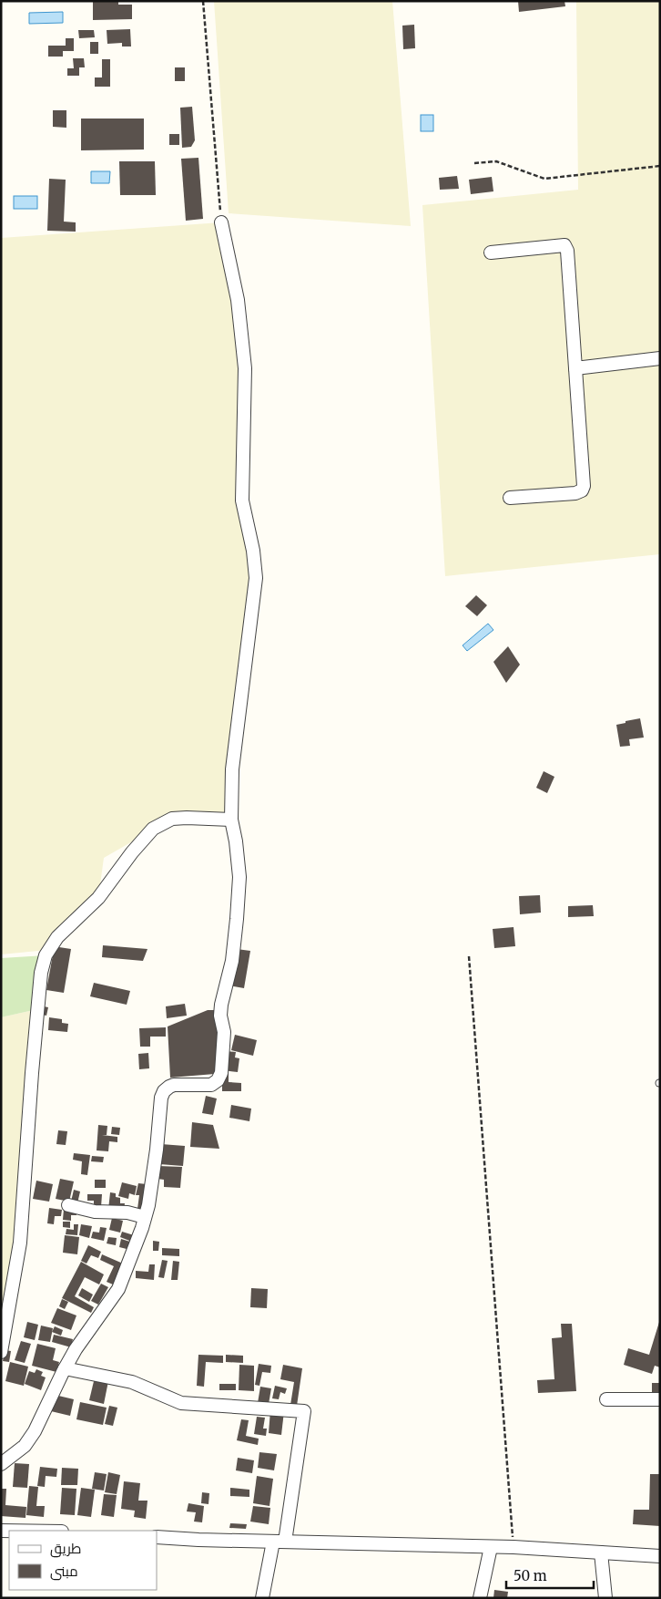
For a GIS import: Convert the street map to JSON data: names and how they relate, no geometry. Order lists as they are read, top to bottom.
{
  "legend": ["طريق", "مبنى"],
  "scale_bar": "50 m"
}
